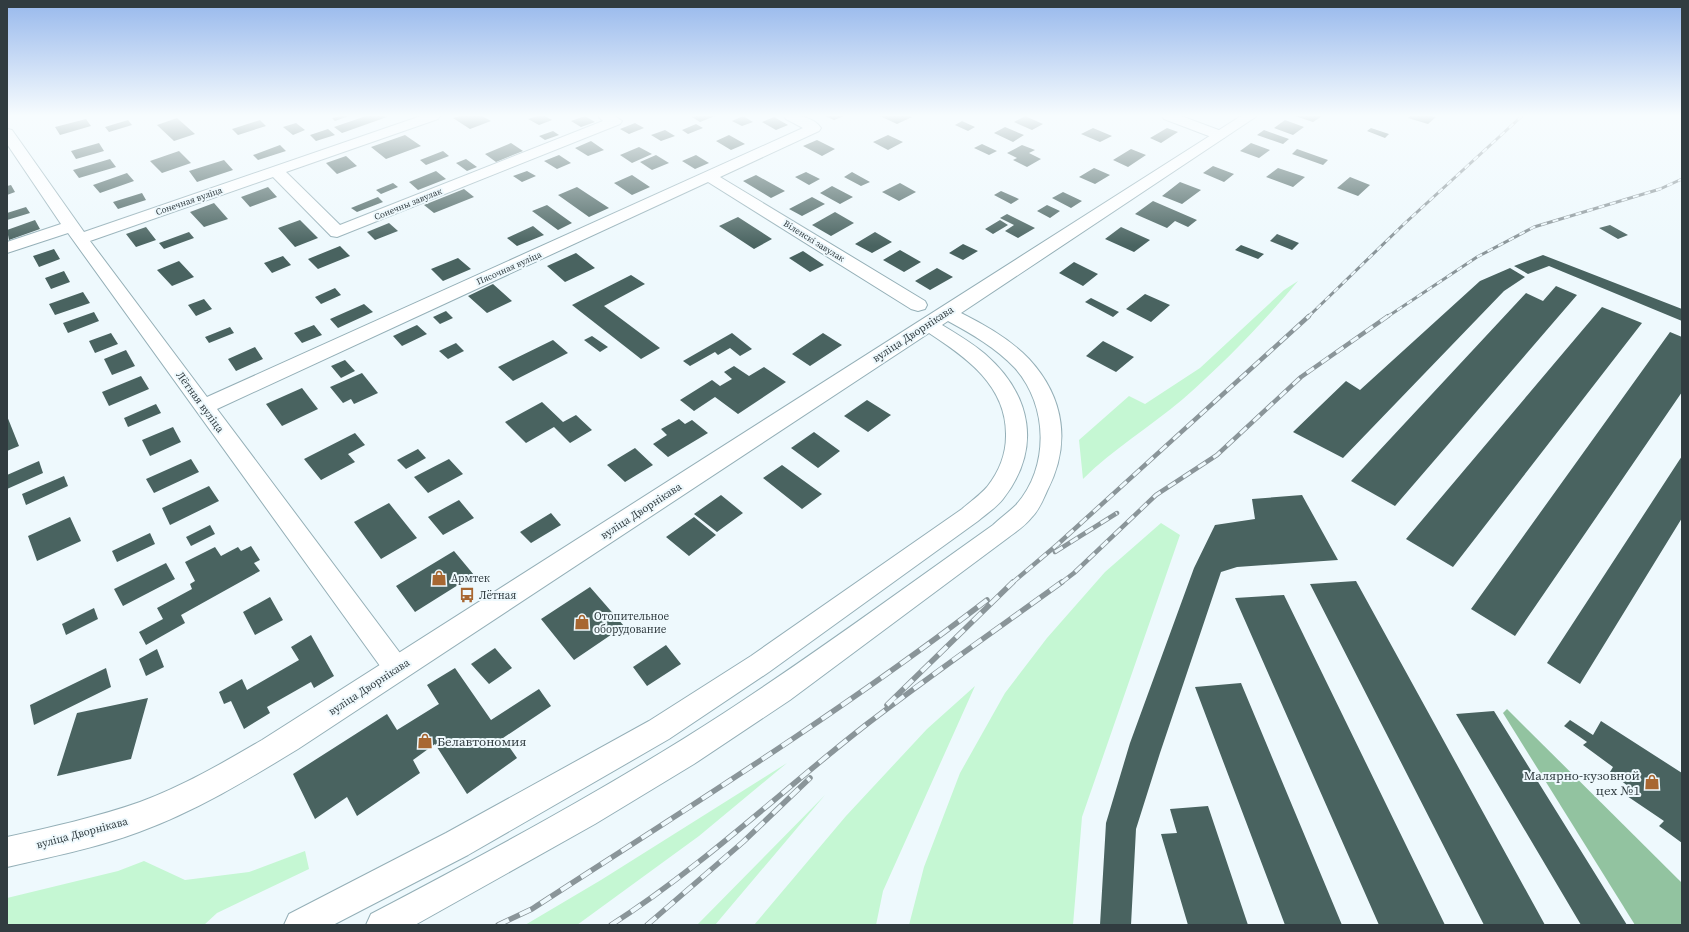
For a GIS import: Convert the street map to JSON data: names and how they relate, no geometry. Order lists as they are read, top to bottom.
{
  "streets": {
    "street": [
      "Сонечная вуліца",
      "Сонечны завулак",
      "Віленскі завулак",
      "Пясочная вуліца",
      "вуліца Дворнікава",
      "Лётная вуліца"
    ]
  },
  "crossings": [
    ["Сонечная вуліца", "Сонечны завулак"],
    ["Сонечная вуліца", "Лётная вуліца"],
    ["Віленскі завулак", "Пясочная вуліца"],
    ["Віленскі завулак", "вуліца Дворнікава"],
    ["Пясочная вуліца", "Лётная вуліца"],
    ["вуліца Дворнікава", "Лётная вуліца"]
  ],
  "places": {
    "shop": [
      "Армтек",
      "Отопительное оборудование",
      "Белавтономия",
      "Малярно-кузовной цех №1"
    ],
    "bus stop": ["Лётная"]
  }
}
